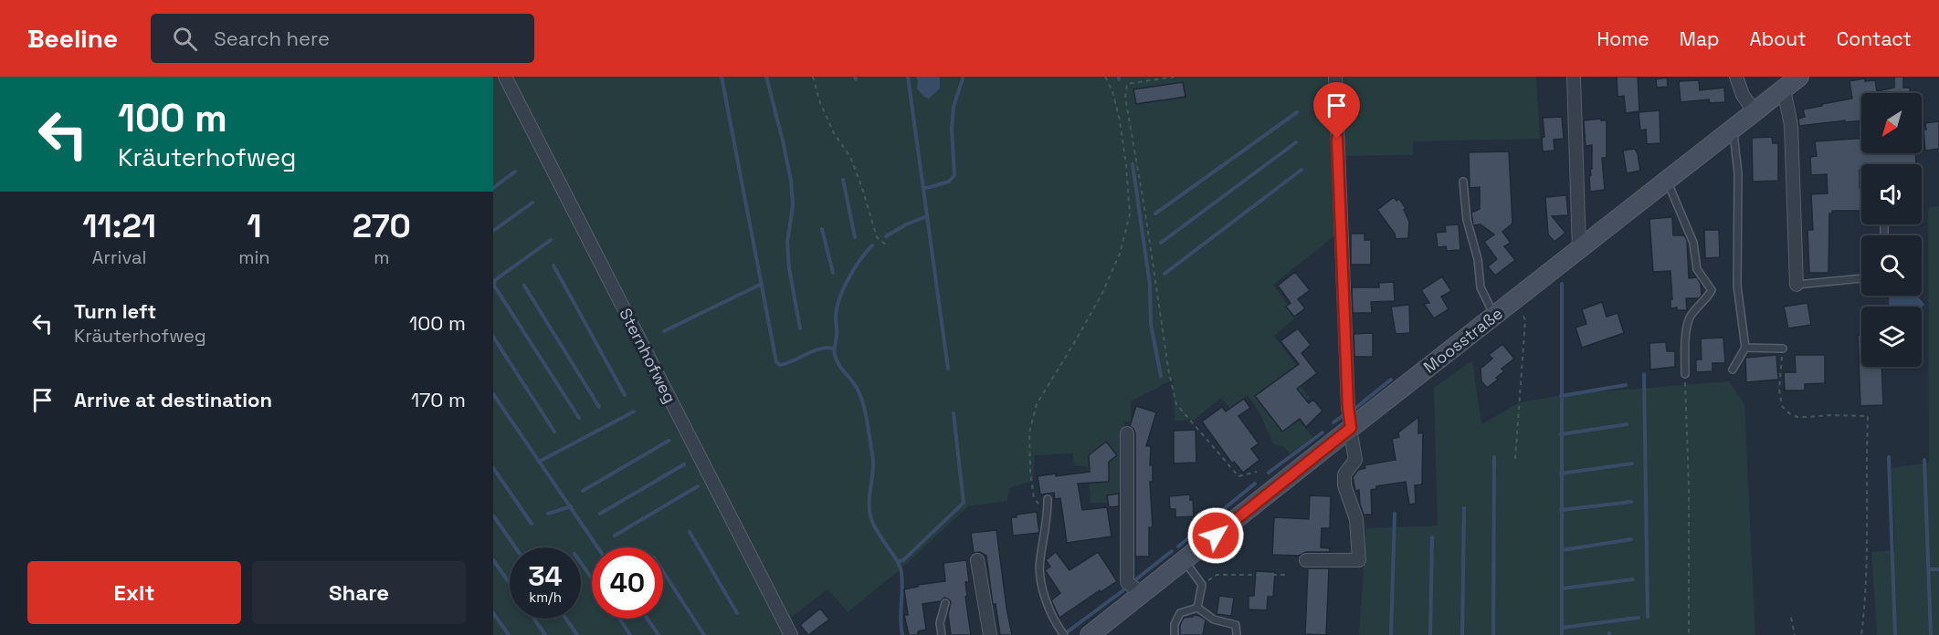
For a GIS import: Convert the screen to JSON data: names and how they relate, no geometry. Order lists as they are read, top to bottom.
{
  "streets": {
    "street": ["Moosstraße", "Sternhofweg"]
  },
  "north": "bottom left",
  "page": {
    "header": "Beeline",
    "search": "Search here",
    "nav": [
      "Home",
      "Map",
      "About",
      "Contact"
    ],
    "turn": ["100 m", "Kräuterhofweg"],
    "eta": [
      "11:21",
      "Arrival",
      "1",
      "min",
      "270",
      "m"
    ],
    "list": [
      {
        "name": "Turn left",
        "note": "Kräuterhofweg",
        "value": "100 m"
      },
      {
        "name": "Arrive at destination",
        "value": "170 m"
      }
    ],
    "speed": "34 km/h",
    "limit": "40",
    "buttons": ["Exit", "Share"]
  }
}
